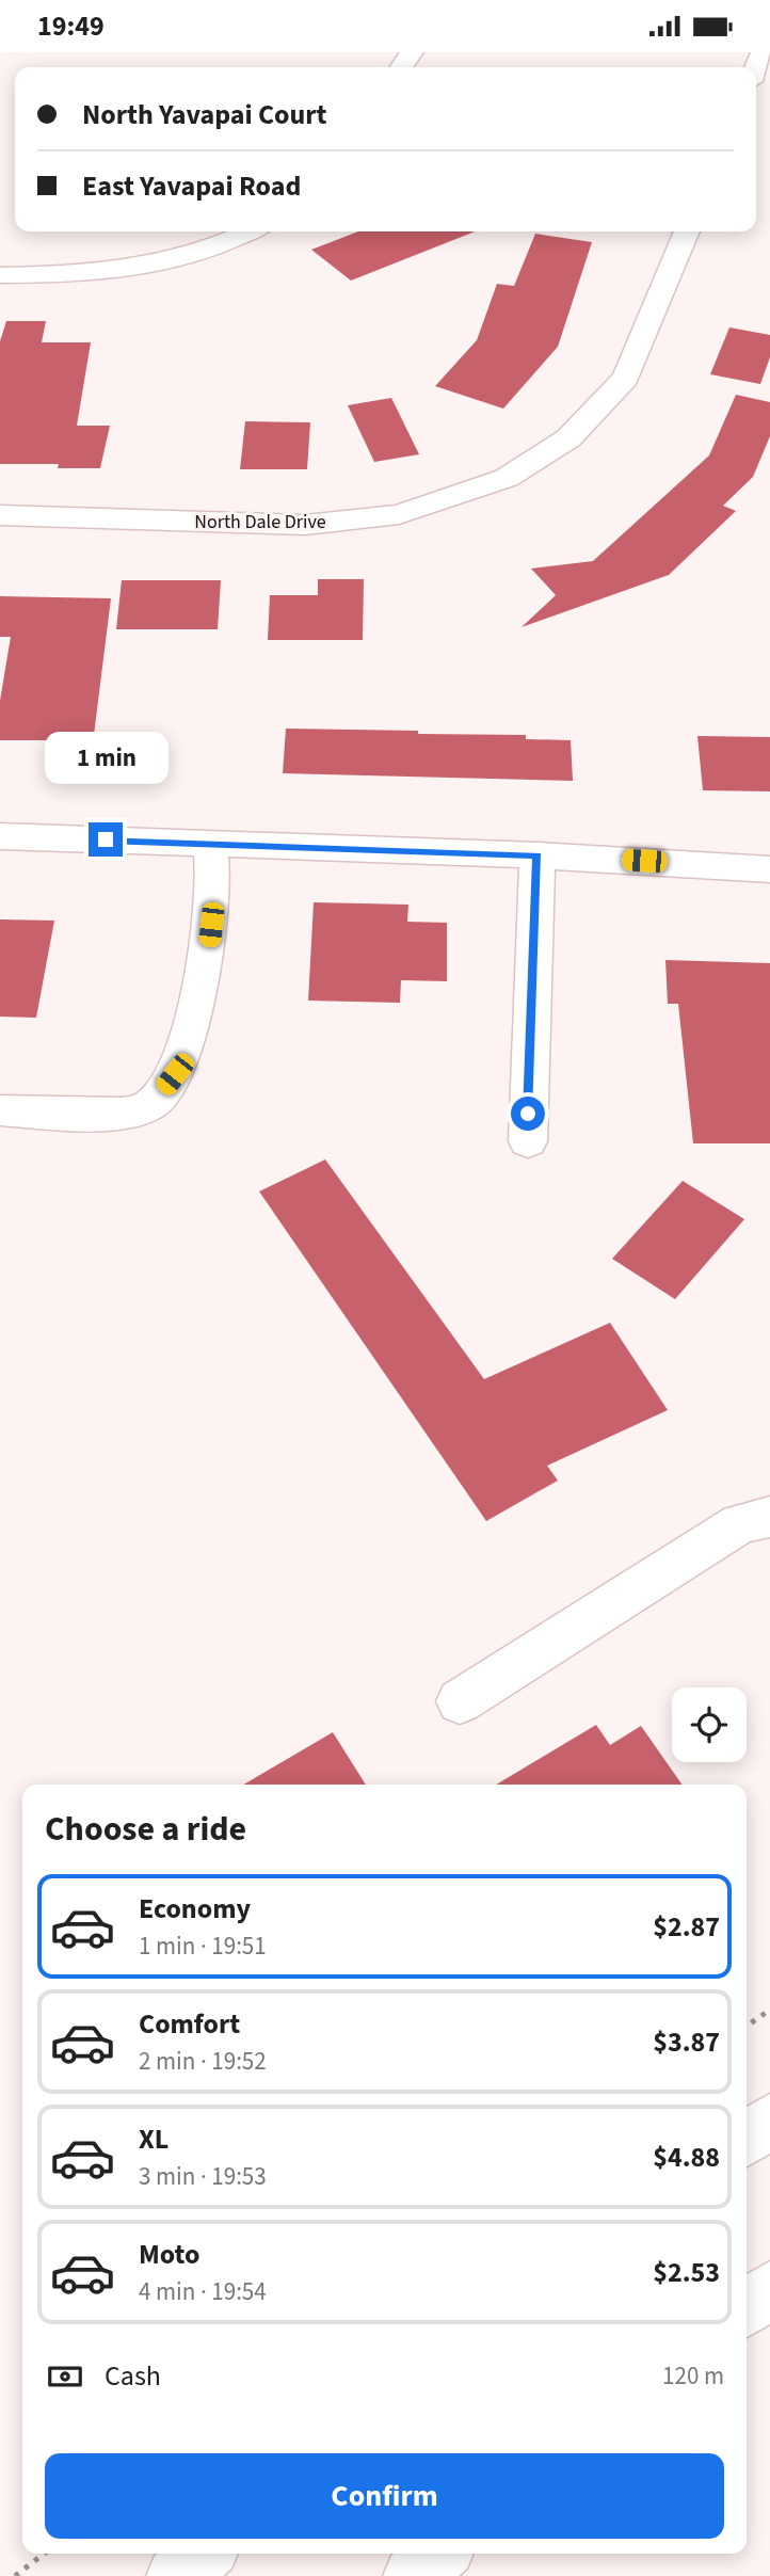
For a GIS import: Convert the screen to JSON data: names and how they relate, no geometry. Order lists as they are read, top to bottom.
{
  "streets": {
    "street": ["North Dale Drive"]
  },
  "page": {
    "status": "19:49",
    "banner": ["North Yavapai Court", "East Yavapai Road"],
    "bubble": "1 min",
    "heading": "Choose a ride",
    "list": [
      {
        "name": "Economy",
        "note": "1 min · 19:51",
        "value": "$2.87"
      },
      {
        "name": "Comfort",
        "note": "2 min · 19:52",
        "value": "$3.87"
      },
      {
        "name": "XL",
        "note": "3 min · 19:53",
        "value": "$4.88"
      },
      {
        "name": "Moto",
        "note": "4 min · 19:54",
        "value": "$2.53"
      }
    ],
    "pay": ["Cash", "120 m"],
    "buttons": "Confirm"
  }
}
